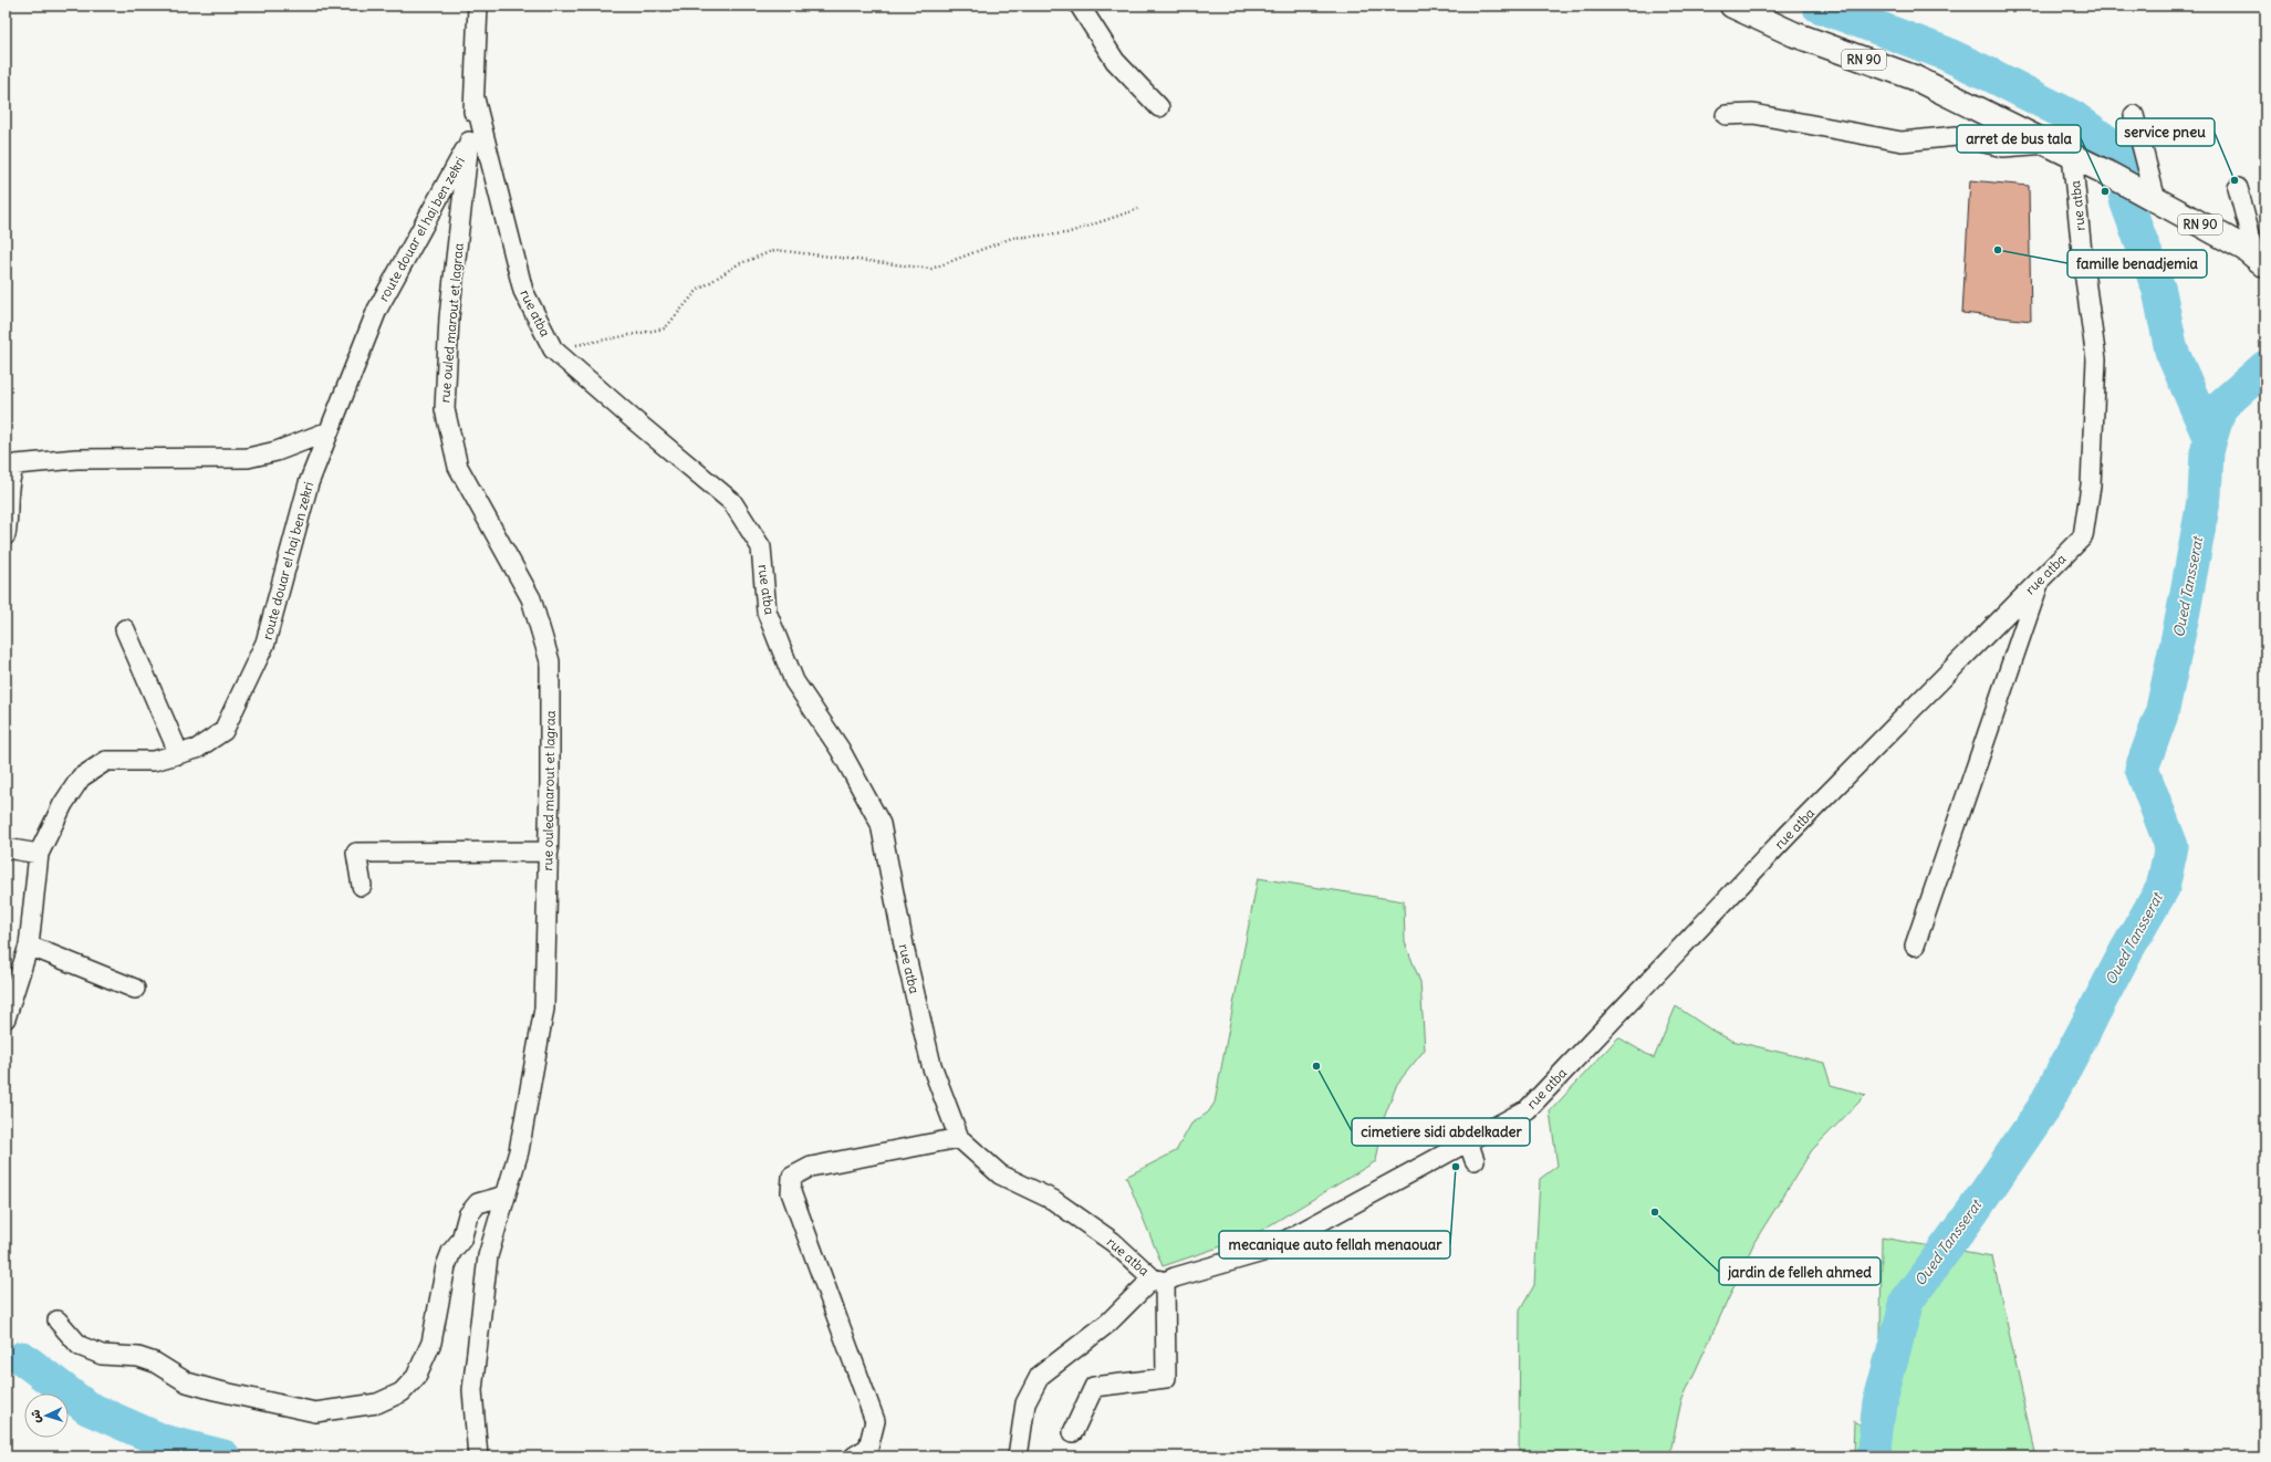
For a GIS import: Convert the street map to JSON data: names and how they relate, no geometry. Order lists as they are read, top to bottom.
{
  "streets": {
    "main road": ["RN 90"],
    "street": ["rue atba", "route douar el haj ben zekri", "rue ouled marout et lagraa"]
  },
  "crossings": [
    ["RN 90", "rue atba"],
    ["rue atba", "route douar el haj ben zekri"],
    ["route douar el haj ben zekri", "rue ouled marout et lagraa"]
  ],
  "water": ["Oued Tansserat"],
  "places": [
    "service pneu",
    "arret de bus tala",
    "famille benadjemia",
    "cimetiere sidi abdelkader",
    "mecanique auto fellah menaouar",
    "jardin de felleh ahmed"
  ],
  "north": "left"
}
